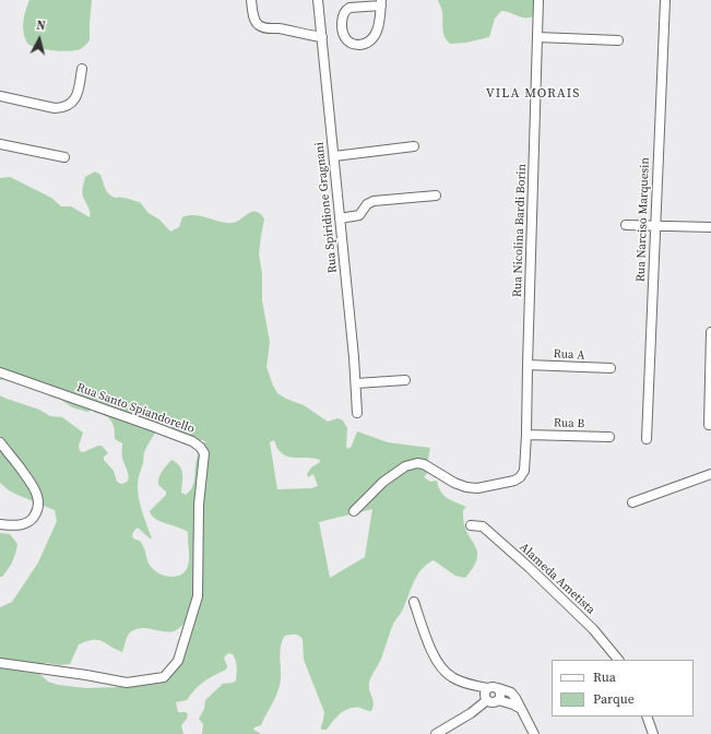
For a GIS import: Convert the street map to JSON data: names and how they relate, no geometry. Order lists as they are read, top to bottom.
{
  "streets": {
    "street": [
      "Rua Spiridione Gragnani",
      "Rua Narciso Marquesin",
      "Rua Nicolina Bardi Borin",
      "Rua A",
      "Rua Santo Spiandorello",
      "Rua B",
      "Alameda Ametista"
    ]
  },
  "crossings": [
    ["Rua Nicolina Bardi Borin", "Rua A"],
    ["Rua Nicolina Bardi Borin", "Rua B"]
  ],
  "districts": ["VILA MORAIS"],
  "legend": ["Rua", "Parque"],
  "north": "top"
}
